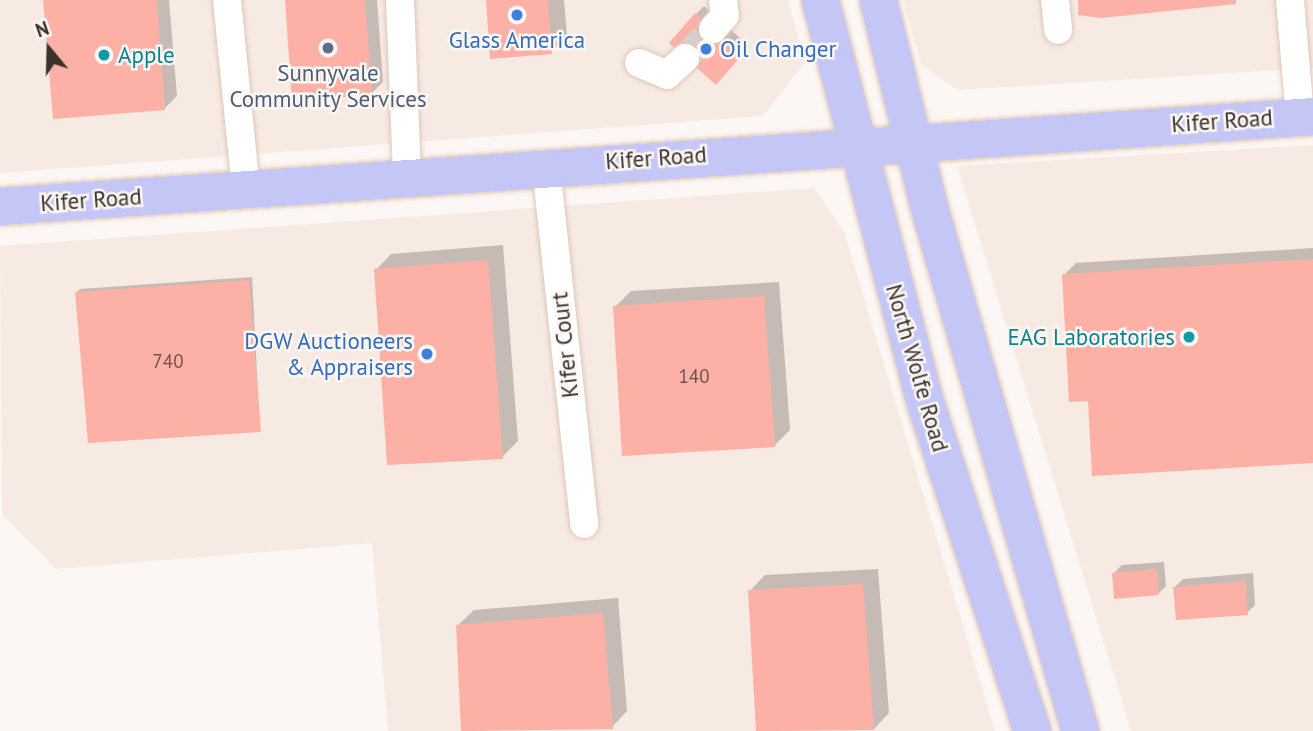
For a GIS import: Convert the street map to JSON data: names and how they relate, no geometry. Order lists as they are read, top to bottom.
{
  "streets": {
    "main road": ["Kifer Road", "North Wolfe Road"],
    "street": ["Kifer Court"]
  },
  "crossings": [
    ["Kifer Road", "Kifer Court"],
    ["Kifer Road", "North Wolfe Road"]
  ],
  "places": [
    "Glass America",
    "Sunnyvale Community Services",
    "Oil Changer",
    "Apple",
    "EAG Laboratories",
    "DGW Auctioneers & Appraisers"
  ],
  "house_numbers": ["740", "140"],
  "north": "top"
}
